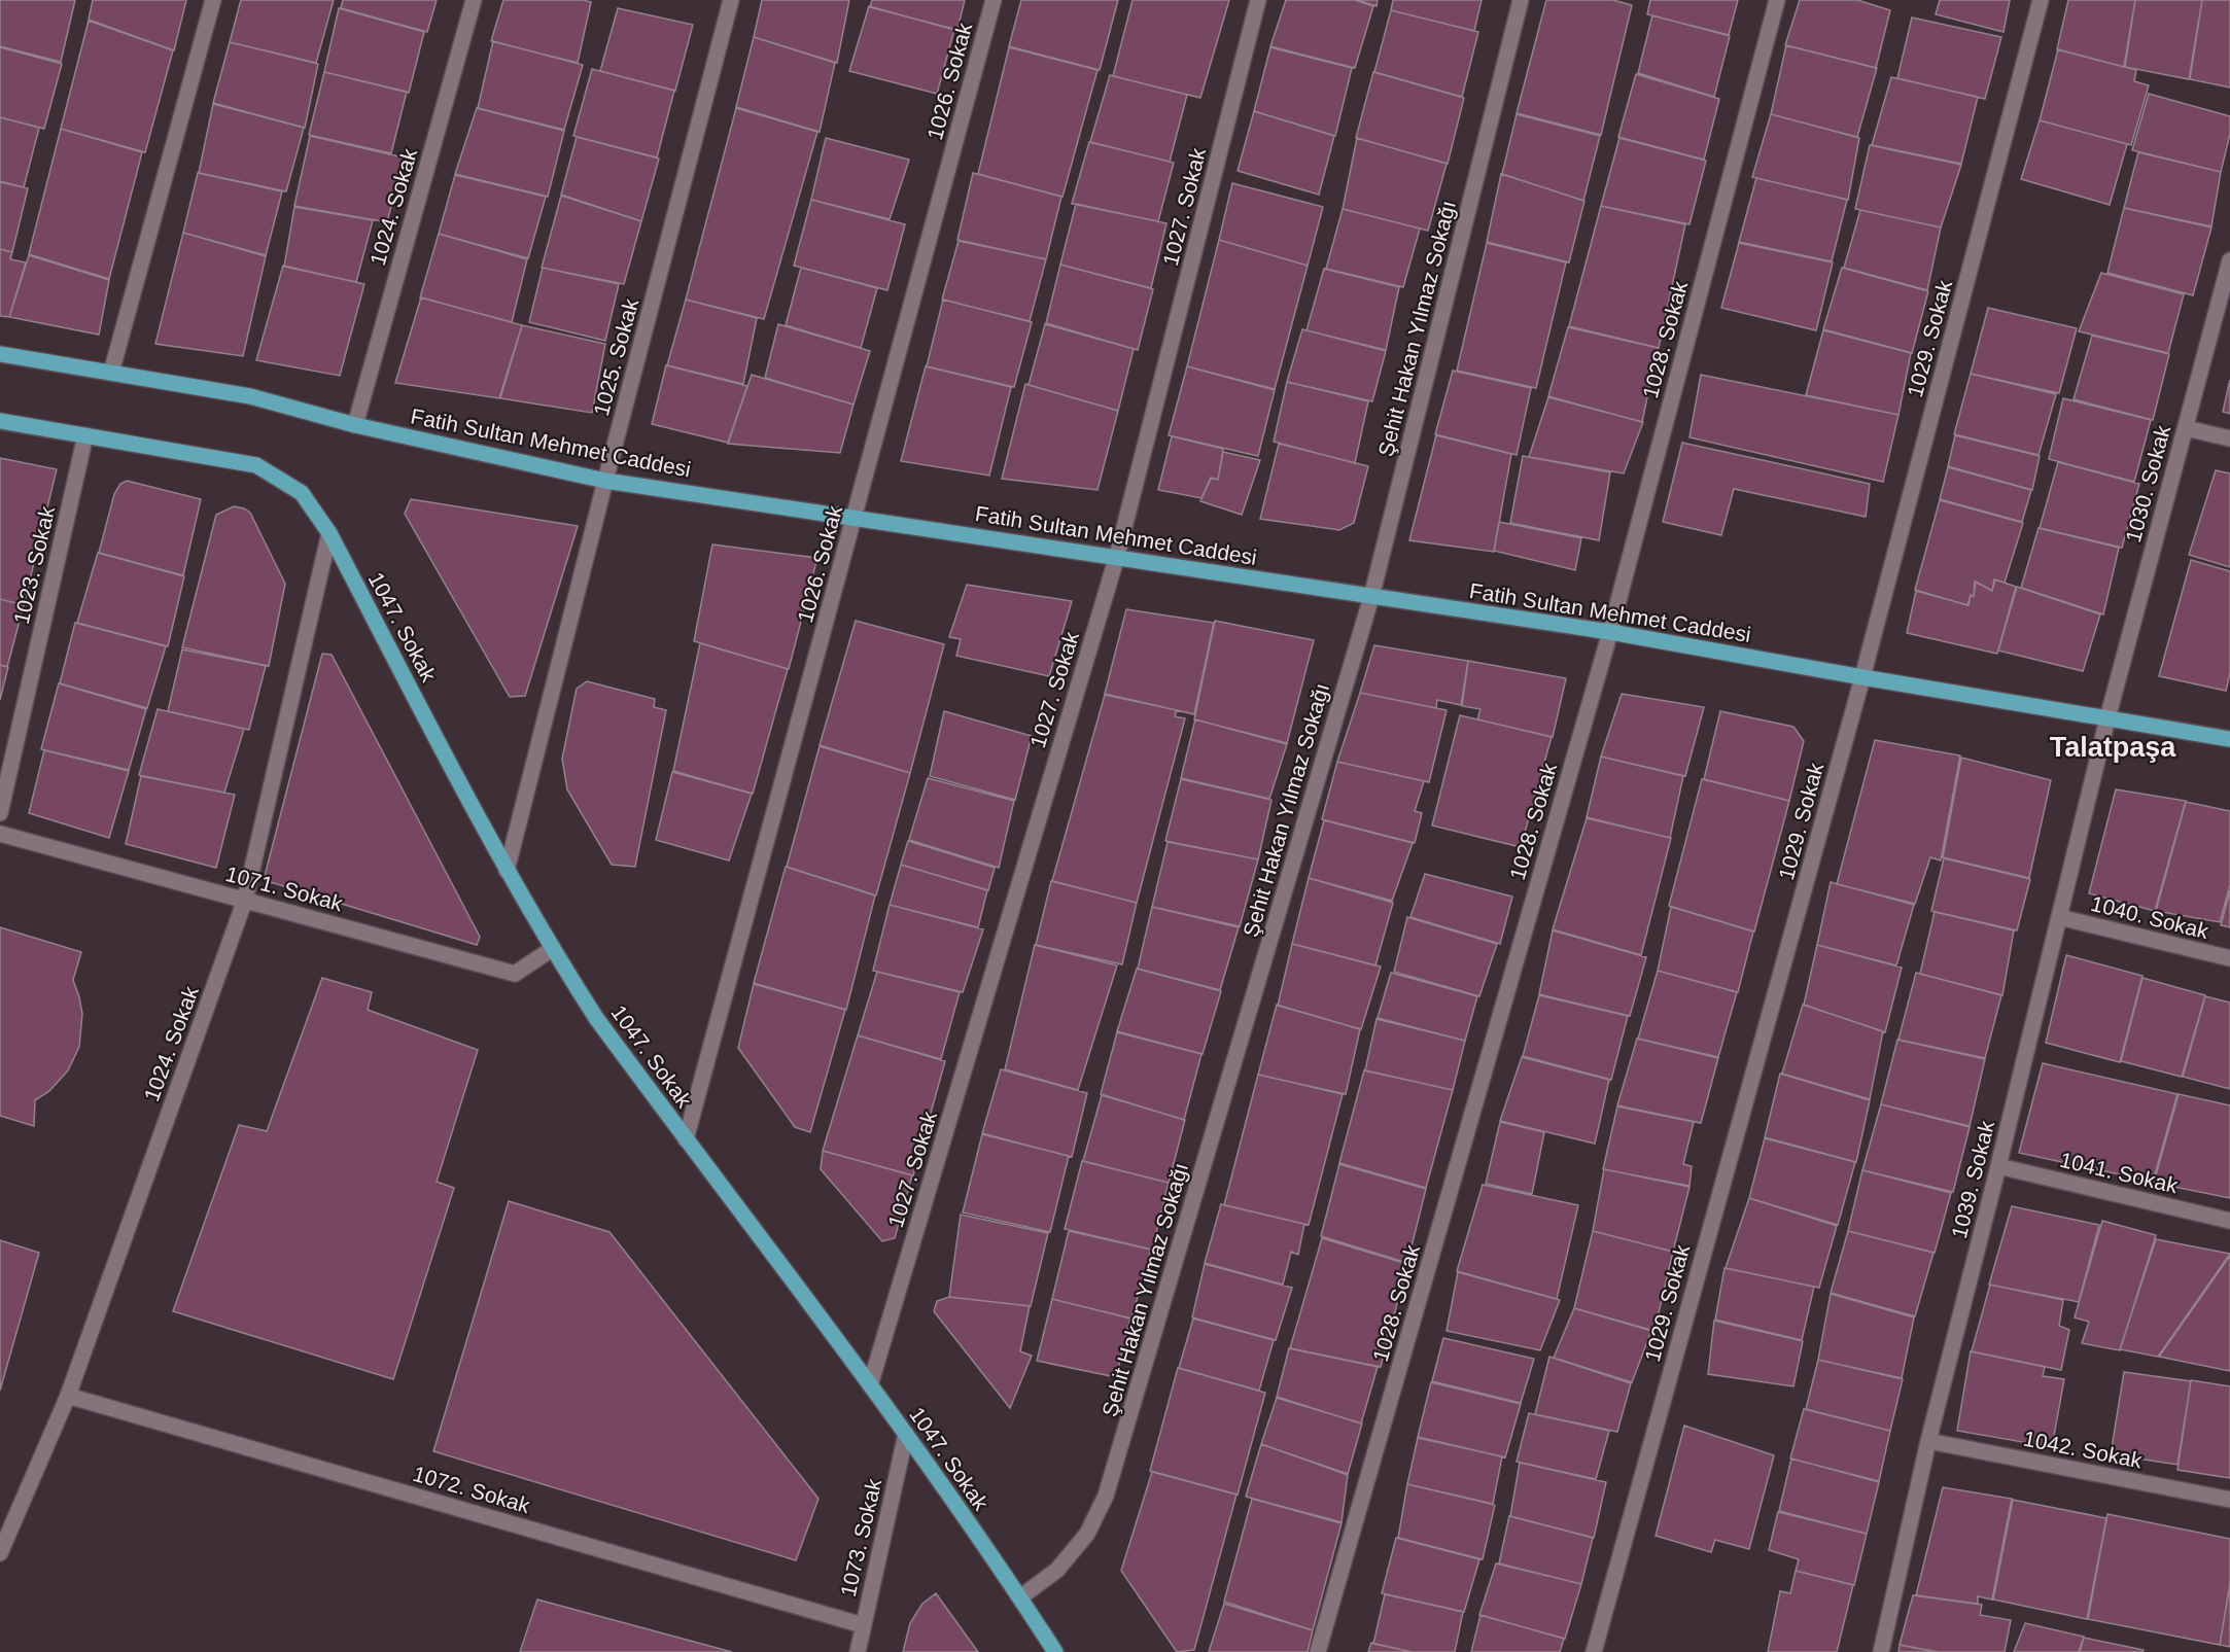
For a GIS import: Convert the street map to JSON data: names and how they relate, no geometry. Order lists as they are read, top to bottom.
{
  "streets": {
    "main road": ["Fatih Sultan Mehmet Caddesi", "1047. Sokak"],
    "street": [
      "1026. Sokak",
      "1024. Sokak",
      "1027. Sokak",
      "Şehit Hakan Yılmaz Sokağı",
      "1029. Sokak",
      "1028. Sokak",
      "1025. Sokak",
      "1030. Sokak",
      "1023. Sokak",
      "1071. Sokak",
      "1040. Sokak",
      "1041. Sokak",
      "1039. Sokak",
      "1042. Sokak",
      "1072. Sokak",
      "1073. Sokak"
    ]
  },
  "crossings": [
    ["1026. Sokak", "Fatih Sultan Mehmet Caddesi"],
    ["1026. Sokak", "1047. Sokak"],
    ["1024. Sokak", "Fatih Sultan Mehmet Caddesi"],
    ["1024. Sokak", "1047. Sokak"],
    ["1024. Sokak", "1071. Sokak"],
    ["1024. Sokak", "1072. Sokak"],
    ["1027. Sokak", "Fatih Sultan Mehmet Caddesi"],
    ["1027. Sokak", "1047. Sokak"],
    ["Şehit Hakan Yılmaz Sokağı", "Fatih Sultan Mehmet Caddesi"],
    ["Şehit Hakan Yılmaz Sokağı", "1047. Sokak"],
    ["1029. Sokak", "Fatih Sultan Mehmet Caddesi"],
    ["1028. Sokak", "Fatih Sultan Mehmet Caddesi"],
    ["1025. Sokak", "Fatih Sultan Mehmet Caddesi"],
    ["1025. Sokak", "1047. Sokak"],
    ["Fatih Sultan Mehmet Caddesi", "1030. Sokak"],
    ["Fatih Sultan Mehmet Caddesi", "1039. Sokak"],
    ["1030. Sokak", "1039. Sokak"],
    ["1023. Sokak", "1047. Sokak"],
    ["1047. Sokak", "1071. Sokak"],
    ["1047. Sokak", "1073. Sokak"],
    ["1040. Sokak", "1039. Sokak"],
    ["1041. Sokak", "1039. Sokak"],
    ["1039. Sokak", "1042. Sokak"],
    ["1072. Sokak", "1073. Sokak"]
  ],
  "districts": ["Talatpaşa"]
}
